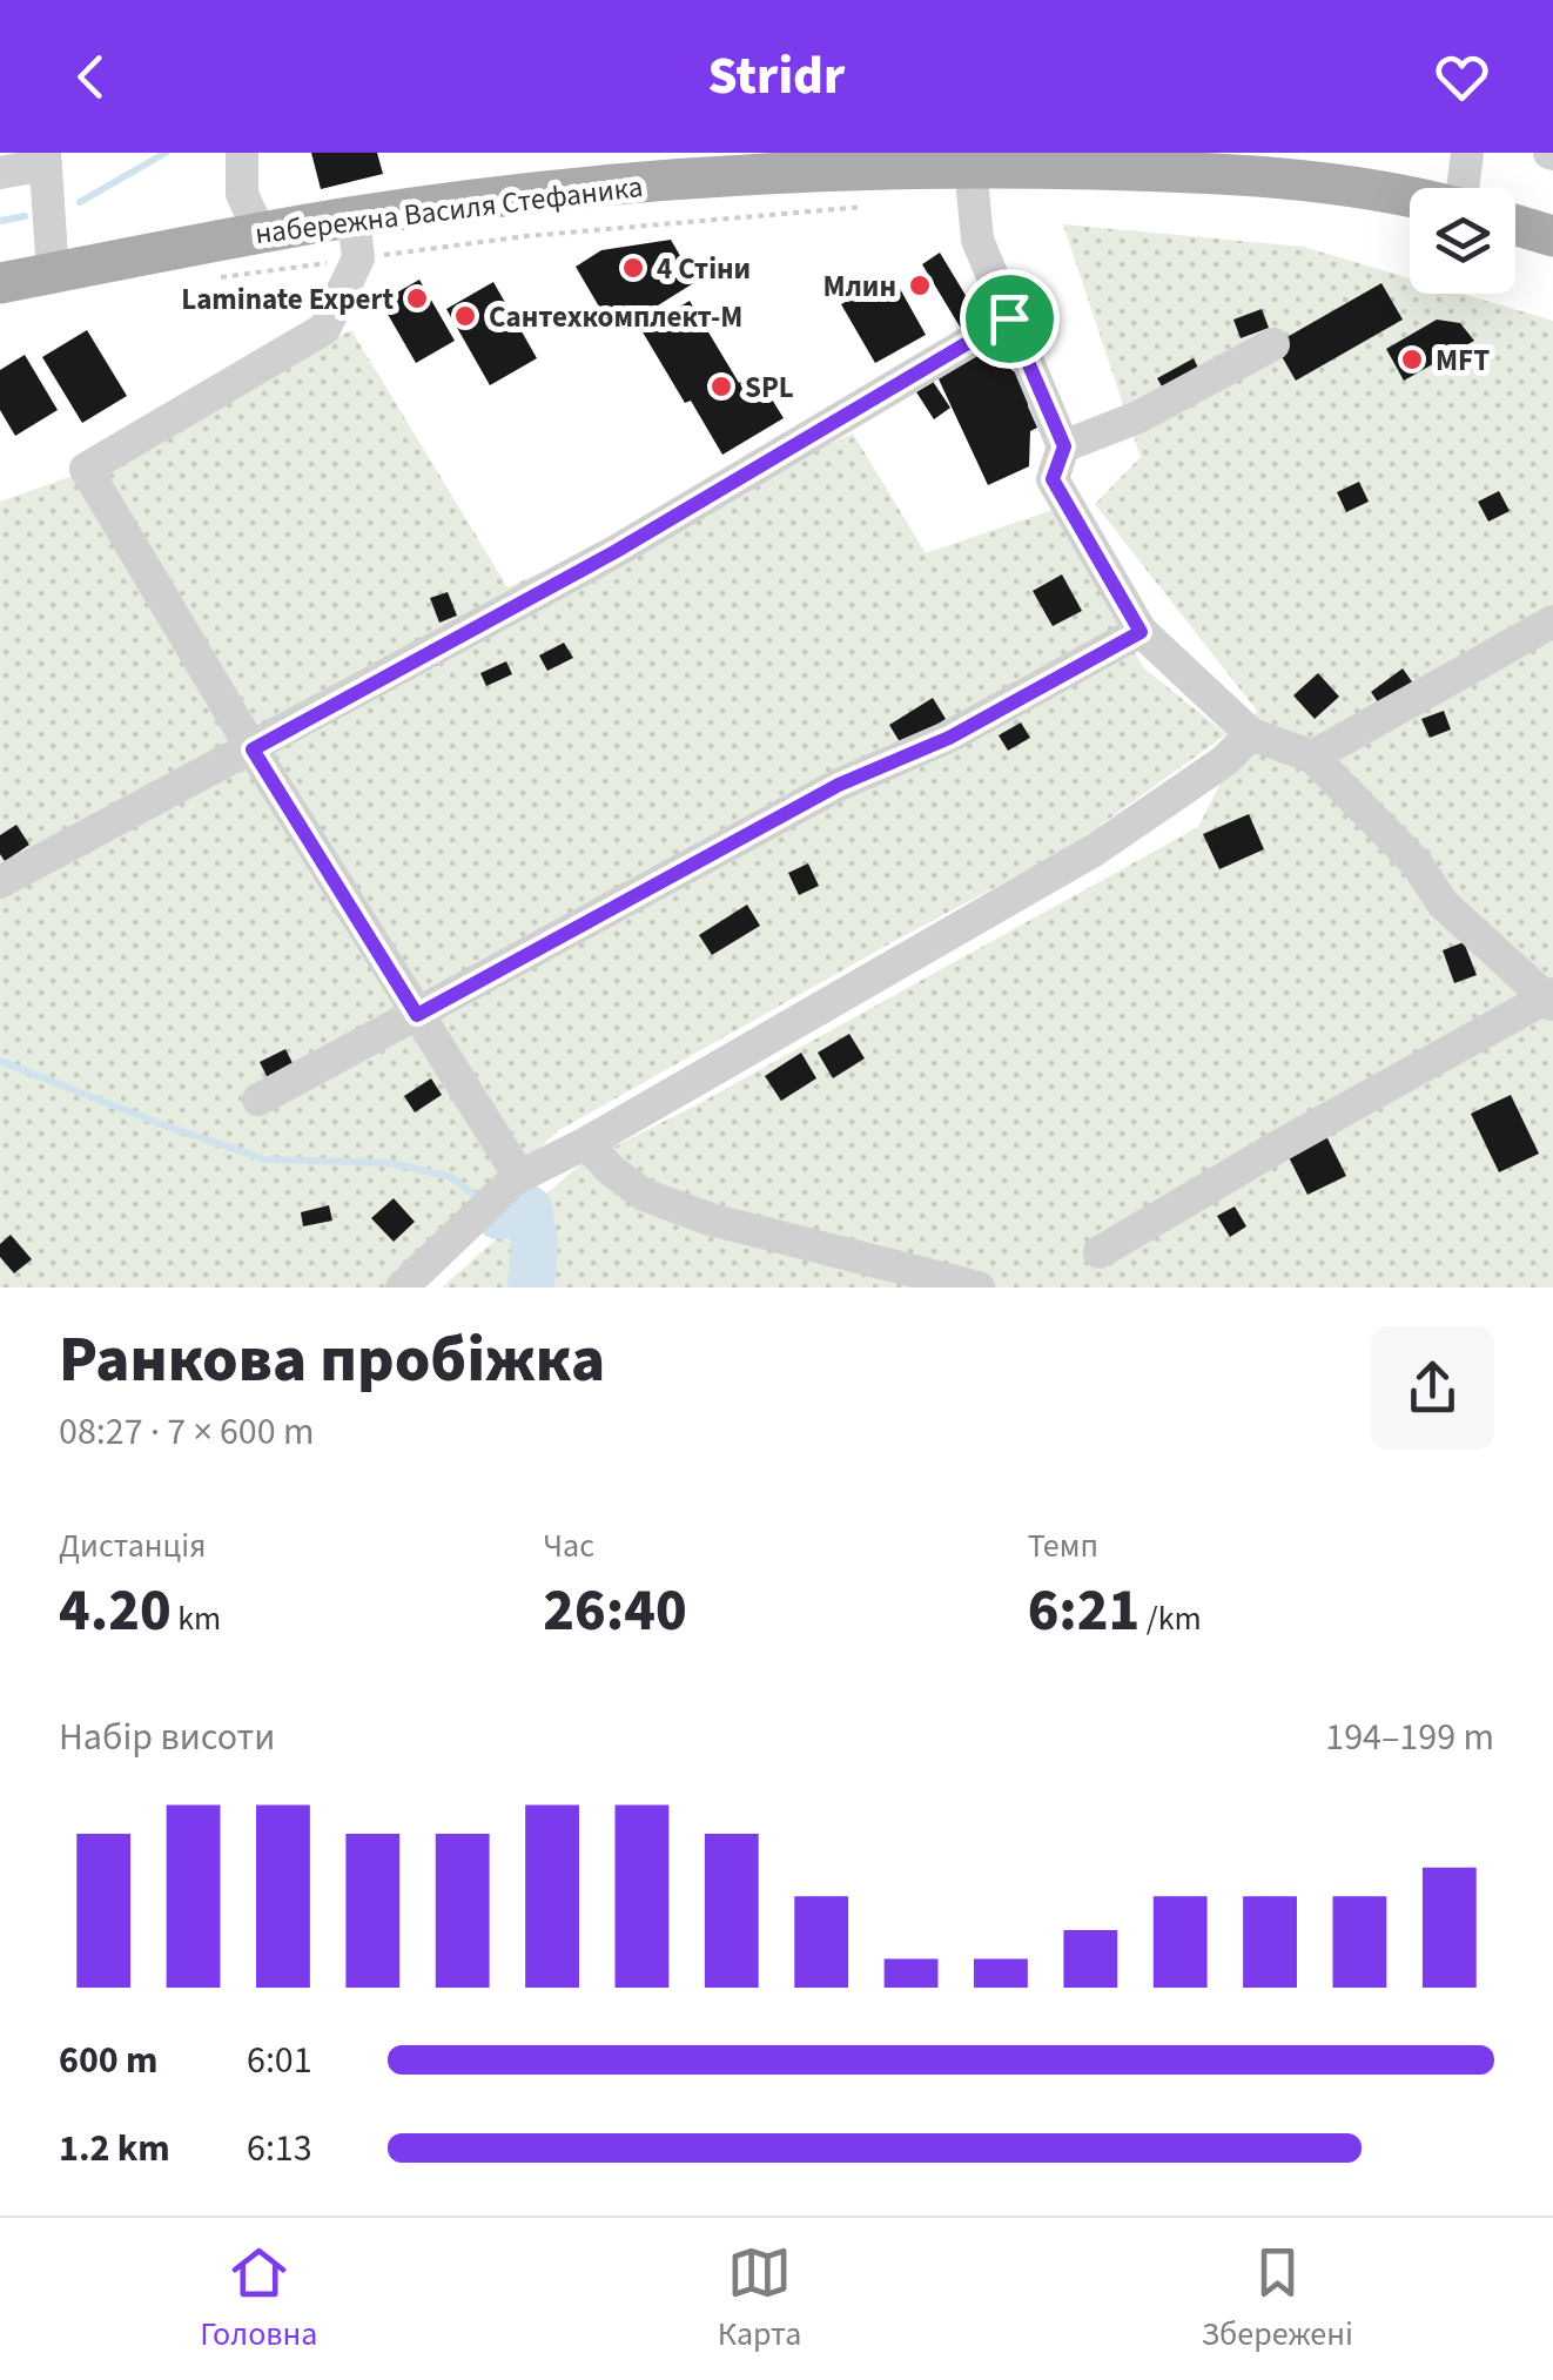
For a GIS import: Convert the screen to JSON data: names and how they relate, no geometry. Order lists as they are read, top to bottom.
{
  "streets": {
    "main road": ["набережна Василя Стефаника"]
  },
  "places": [
    "4 Стіни",
    "Млин",
    "Laminate Expert",
    "Сантехкомплект-М",
    "MFT",
    "SPL"
  ],
  "page": {
    "header": "Stridr",
    "heading": ["Ранкова пробіжка", "08:27 · 7 × 600 m"],
    "stats": [
      ["Дистанція", "4.20 km"],
      ["Час", "26:40"],
      ["Темп", "6:21 /km"]
    ],
    "chart": ["Набір висоти", "194–199 m"],
    "list": [
      {
        "name": "600 m",
        "note": "6:01"
      },
      {
        "name": "1.2 km",
        "note": "6:13"
      }
    ],
    "tabs": ["Головна", "Карта", "Збережені"]
  }
}
